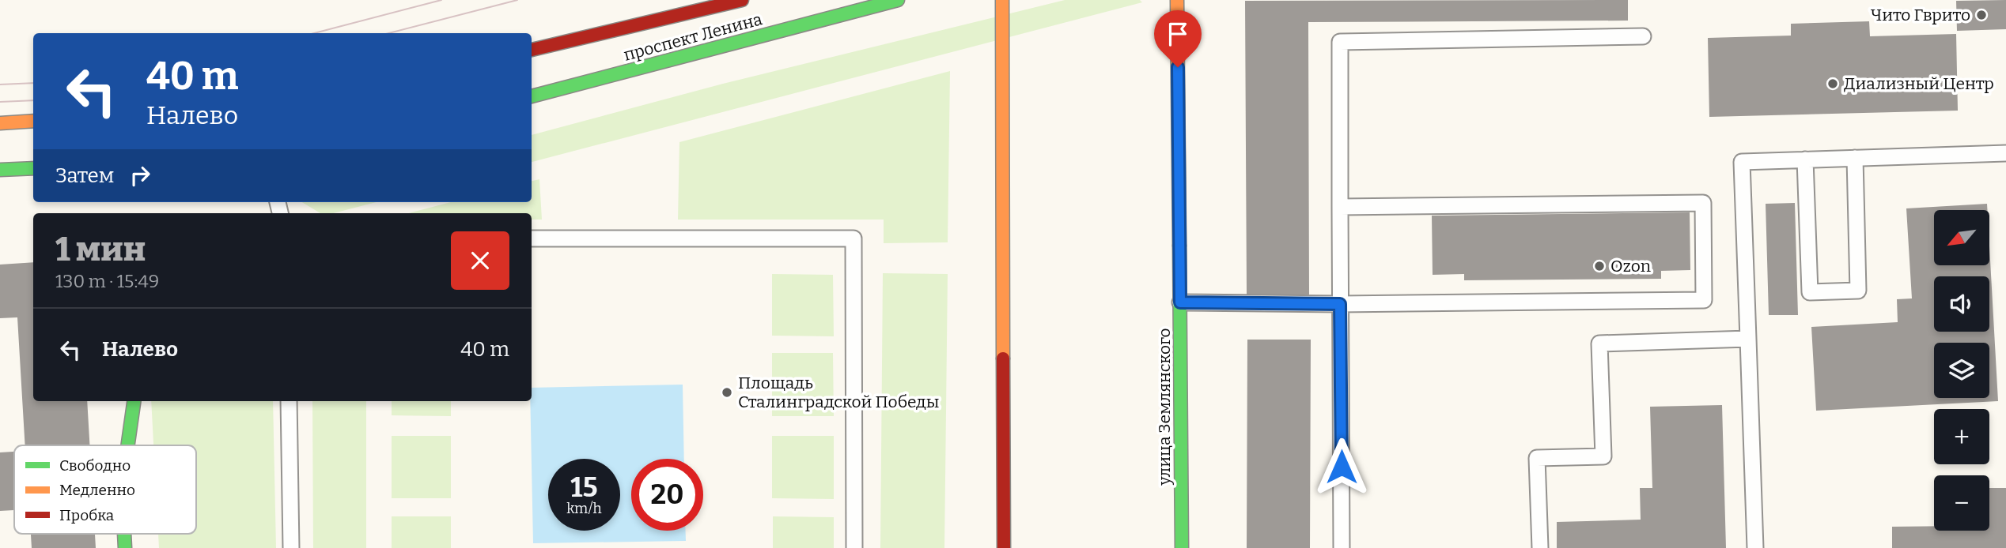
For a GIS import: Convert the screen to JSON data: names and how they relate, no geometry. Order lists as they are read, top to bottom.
{
  "streets": {
    "main road": ["проспект Ленина", "улица Землянского"]
  },
  "places": [
    "Чито Гврито",
    "Диализный Центр",
    "Ozon",
    "Площадь Сталинградской Победы"
  ],
  "legend": ["Свободно", "Медленно", "Пробка"],
  "north": "bottom left",
  "page": {
    "turn": ["40 m", "Налево"],
    "then": "Затем",
    "map_buttons": ["+", "−"],
    "heading": ["1 мин", "130 m · 15:49"],
    "list": [
      {
        "name": "Налево",
        "value": "40 m"
      }
    ],
    "speed": "15 km/h",
    "limit": "20"
  }
}
